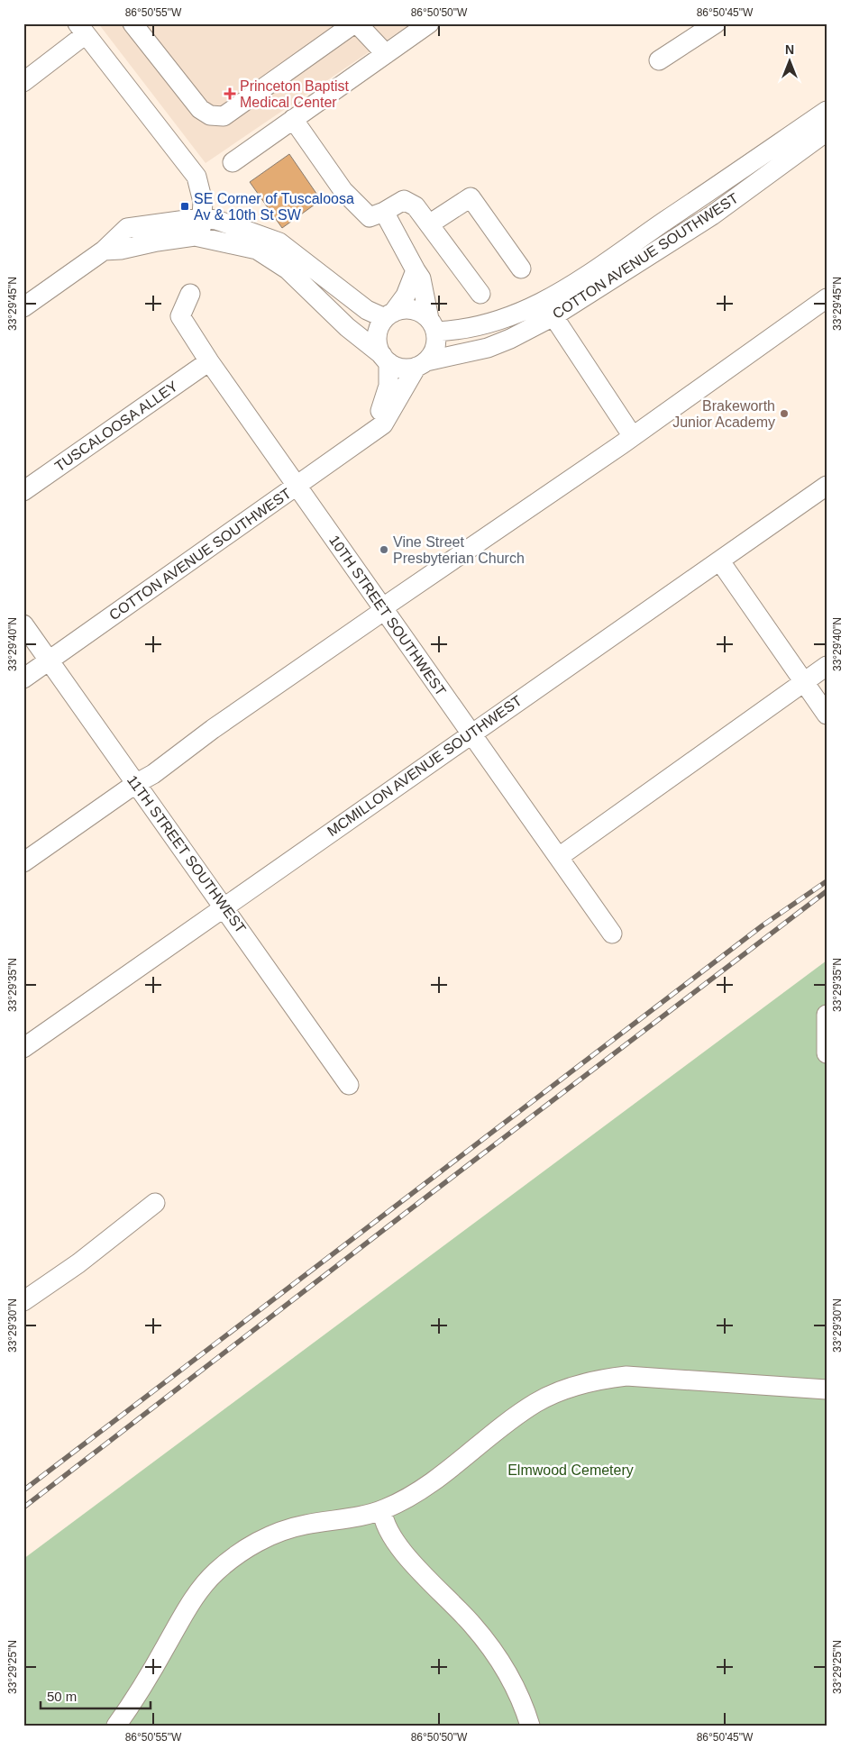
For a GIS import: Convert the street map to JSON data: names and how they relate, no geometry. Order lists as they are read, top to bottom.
{
  "streets": {
    "street": [
      "COTTON AVENUE SOUTHWEST",
      "TUSCALOOSA ALLEY",
      "10TH STREET SOUTHWEST",
      "MCMILLON AVENUE SOUTHWEST",
      "11TH STREET SOUTHWEST"
    ]
  },
  "crossings": [
    ["COTTON AVENUE SOUTHWEST", "10TH STREET SOUTHWEST"],
    ["COTTON AVENUE SOUTHWEST", "11TH STREET SOUTHWEST"],
    ["TUSCALOOSA ALLEY", "10TH STREET SOUTHWEST"],
    ["10TH STREET SOUTHWEST", "MCMILLON AVENUE SOUTHWEST"],
    ["MCMILLON AVENUE SOUTHWEST", "11TH STREET SOUTHWEST"]
  ],
  "parks": ["Elmwood Cemetery"],
  "places": {
    "health": ["Princeton Baptist Medical Center"],
    "transit": ["SE Corner of Tuscaloosa Av & 10th St SW"],
    "other": ["Brakeworth Junior Academy", "Vine Street Presbyterian Church"]
  },
  "scale_bar": "50 m",
  "north": "top",
  "coordinates": [
    "86°50'55\"W",
    "86°50'50\"W",
    "86°50'45\"W",
    "33°29'45\"N",
    "33°29'40\"N",
    "33°29'35\"N",
    "33°29'30\"N",
    "33°29'25\"N"
  ]
}
